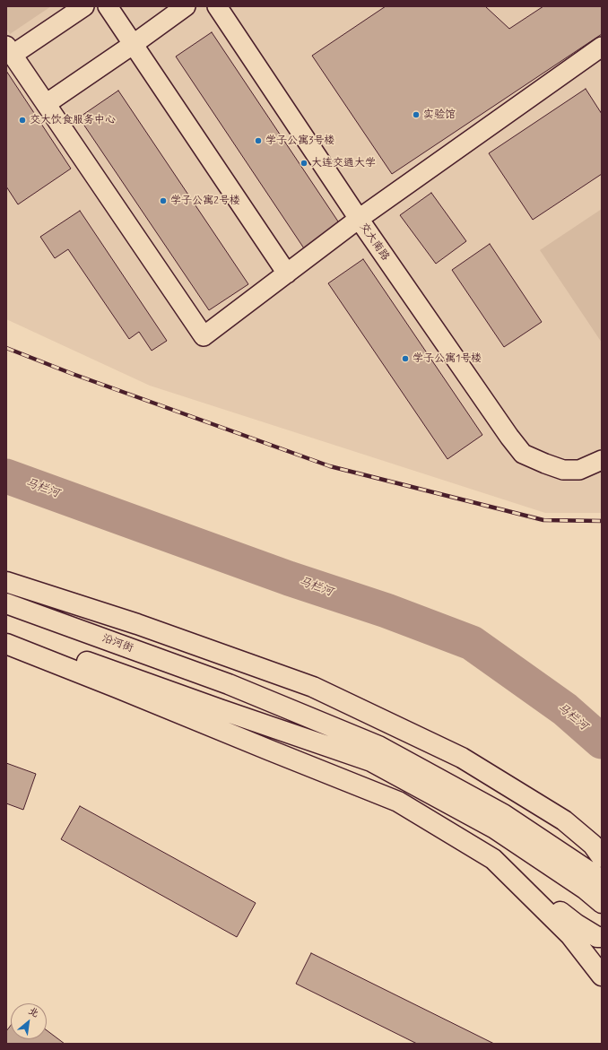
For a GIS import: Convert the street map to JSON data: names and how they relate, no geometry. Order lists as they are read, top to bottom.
{
  "streets": {
    "highway": ["沿河街"],
    "street": ["交大南路"]
  },
  "water": ["马栏河"],
  "places": [
    "实验馆",
    "交大饮食服务中心",
    "学子公寓3号楼",
    "大连交通大学",
    "学子公寓2号楼",
    "学子公寓1号楼"
  ],
  "north": "top right"
}
